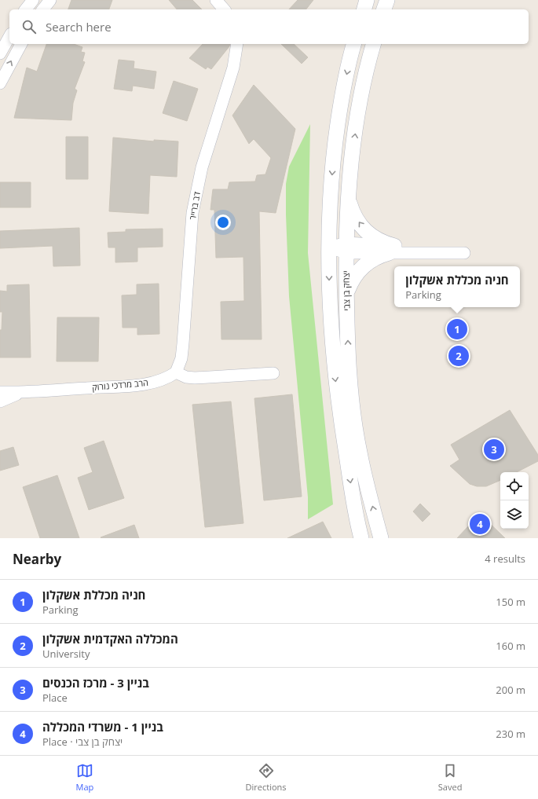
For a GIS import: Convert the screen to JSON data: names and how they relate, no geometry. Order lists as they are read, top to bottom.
{
  "streets": {
    "street": ["דב ברייר", "יצחק בן צבי", "הרב מרדכי נורוק"]
  },
  "crossings": [
    ["דב ברייר", "הרב מרדכי נורוק"]
  ],
  "page": {
    "search": "Search here",
    "popup": ["חניה מכללת אשקלון", "Parking"],
    "pins": [
      "1",
      "2",
      "3",
      "4"
    ],
    "heading": ["Nearby", "4 results"],
    "list": [
      {
        "mark": "1",
        "name": "חניה מכללת אשקלון",
        "note": "Parking",
        "value": "150 m"
      },
      {
        "mark": "2",
        "name": "המכללה האקדמית אשקלון",
        "note": "University",
        "value": "160 m"
      },
      {
        "mark": "3",
        "name": "בניין 3 - מרכז הכנסים",
        "note": "Place",
        "value": "200 m"
      },
      {
        "mark": "4",
        "name": "בניין 1 - משרדי המכללה",
        "note": "Place · יצחק בן צבי",
        "value": "230 m"
      }
    ],
    "nav": ["Map", "Directions", "Saved"]
  }
}
